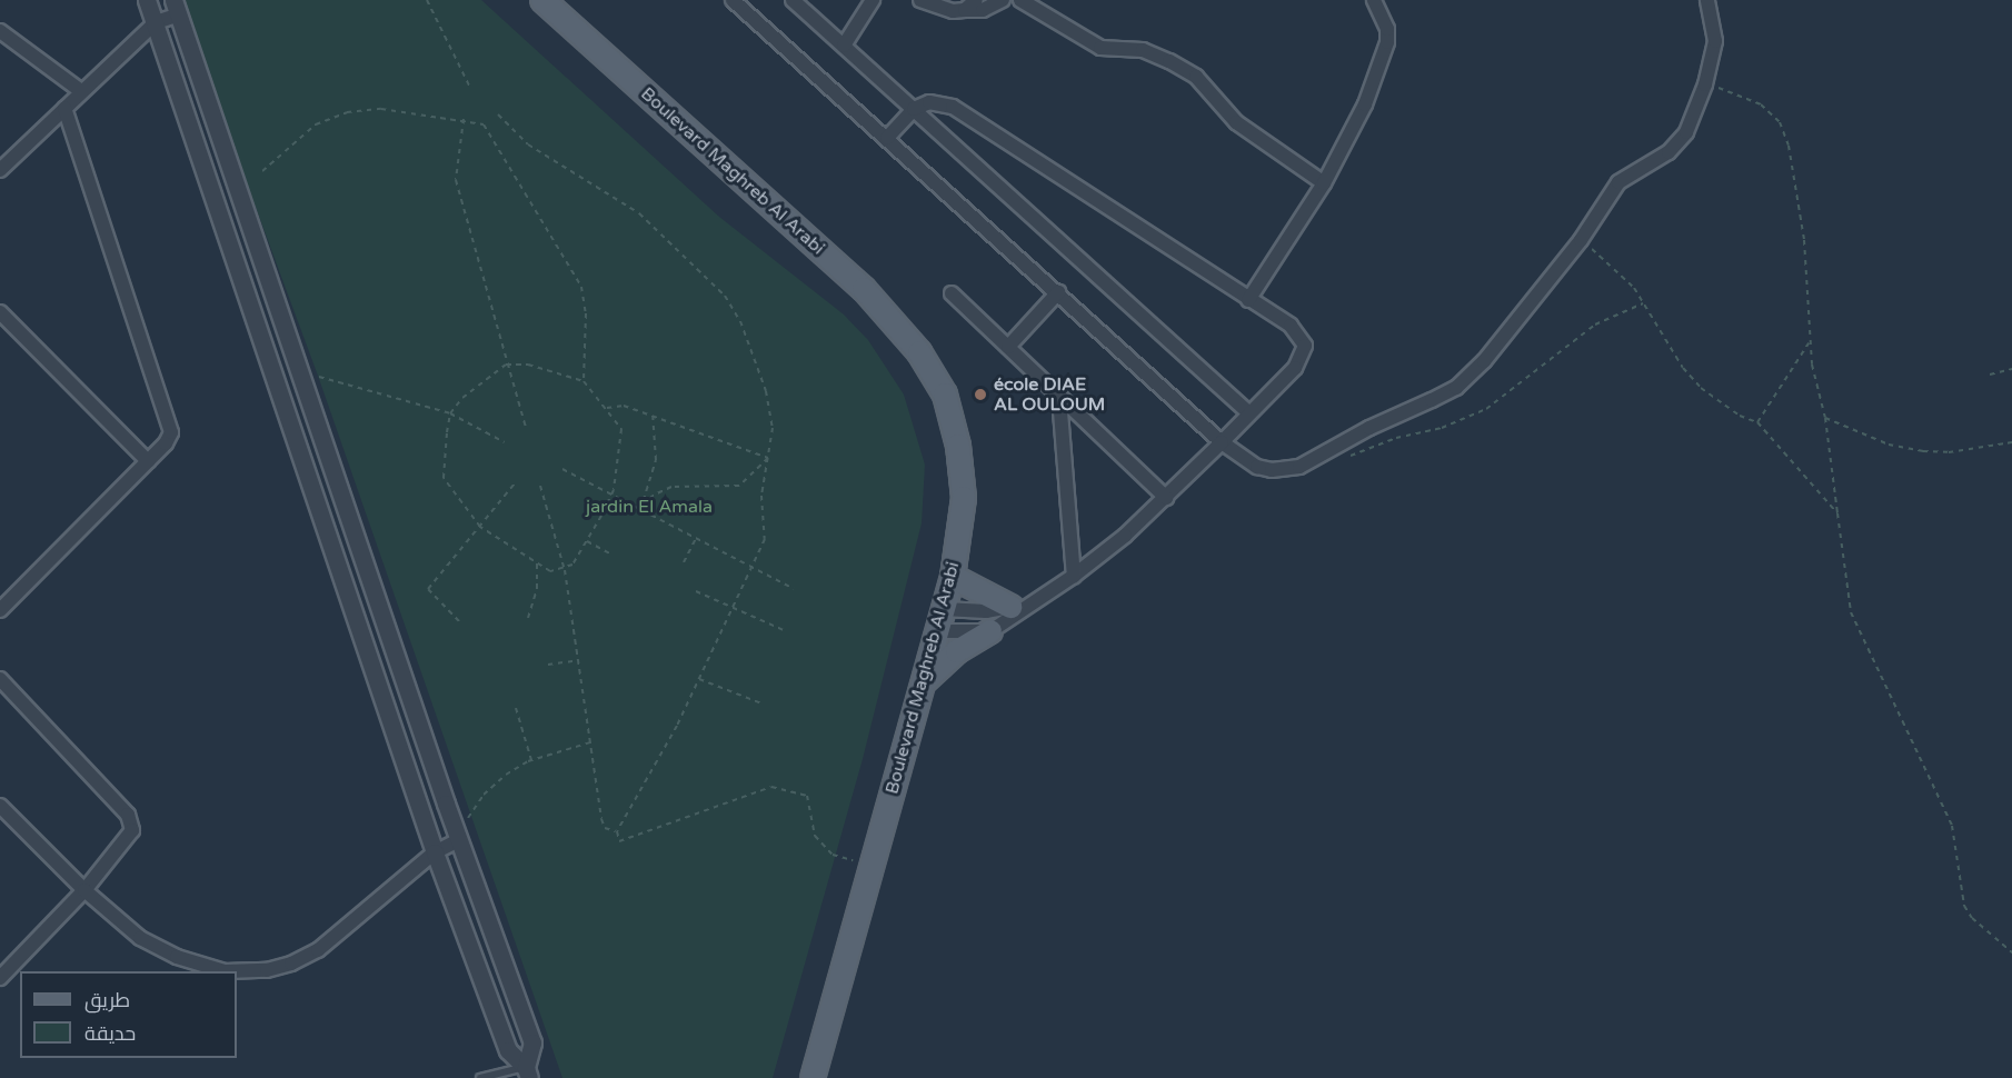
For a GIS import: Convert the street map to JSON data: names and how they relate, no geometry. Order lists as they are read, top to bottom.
{
  "streets": {
    "main road": ["Boulevard Maghreb Al Arabi"]
  },
  "parks": ["jardin El Amala"],
  "places": ["école DIAE AL OULOUM"],
  "legend": ["طريق", "حديقة"]
}
